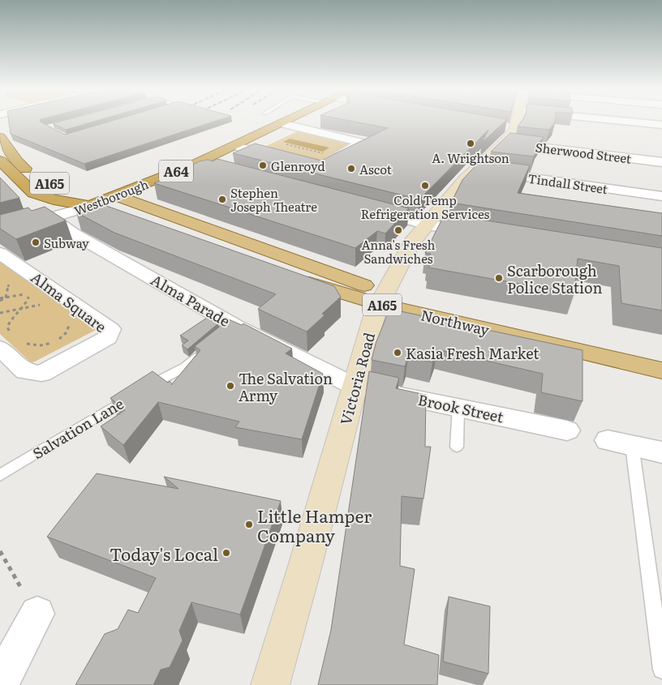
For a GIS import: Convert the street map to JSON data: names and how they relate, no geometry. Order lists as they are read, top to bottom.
{
  "streets": {
    "highway": ["A64", "A165", "Westborough"],
    "main road": ["Northway", "Victoria Road"],
    "street": [
      "Sherwood Street",
      "Tindall Street",
      "Alma Parade",
      "Alma Square",
      "Brook Street"
    ],
    "lane": ["Salvation Lane"]
  },
  "crossings": [
    ["Sherwood Street", "Victoria Road"],
    ["A165", "Westborough"],
    ["A165", "Northway"],
    ["Tindall Street", "Victoria Road"],
    ["Westborough", "Alma Parade"],
    ["Westborough", "Northway"],
    ["Alma Parade", "Victoria Road"],
    ["Alma Parade", "Brook Street"],
    ["Northway", "Victoria Road"],
    ["Victoria Road", "Brook Street"]
  ],
  "places": [
    "A. Wrightson",
    "Glenroyd",
    "Ascot",
    "Cold Temp Refrigeration Services",
    "Stephen Joseph Theatre",
    "Anna's Fresh Sandwiches",
    "Subway",
    "Scarborough Police Station",
    "Kasia Fresh Market",
    "The Salvation Army",
    "Little Hamper Company",
    "Today's Local"
  ]
}
